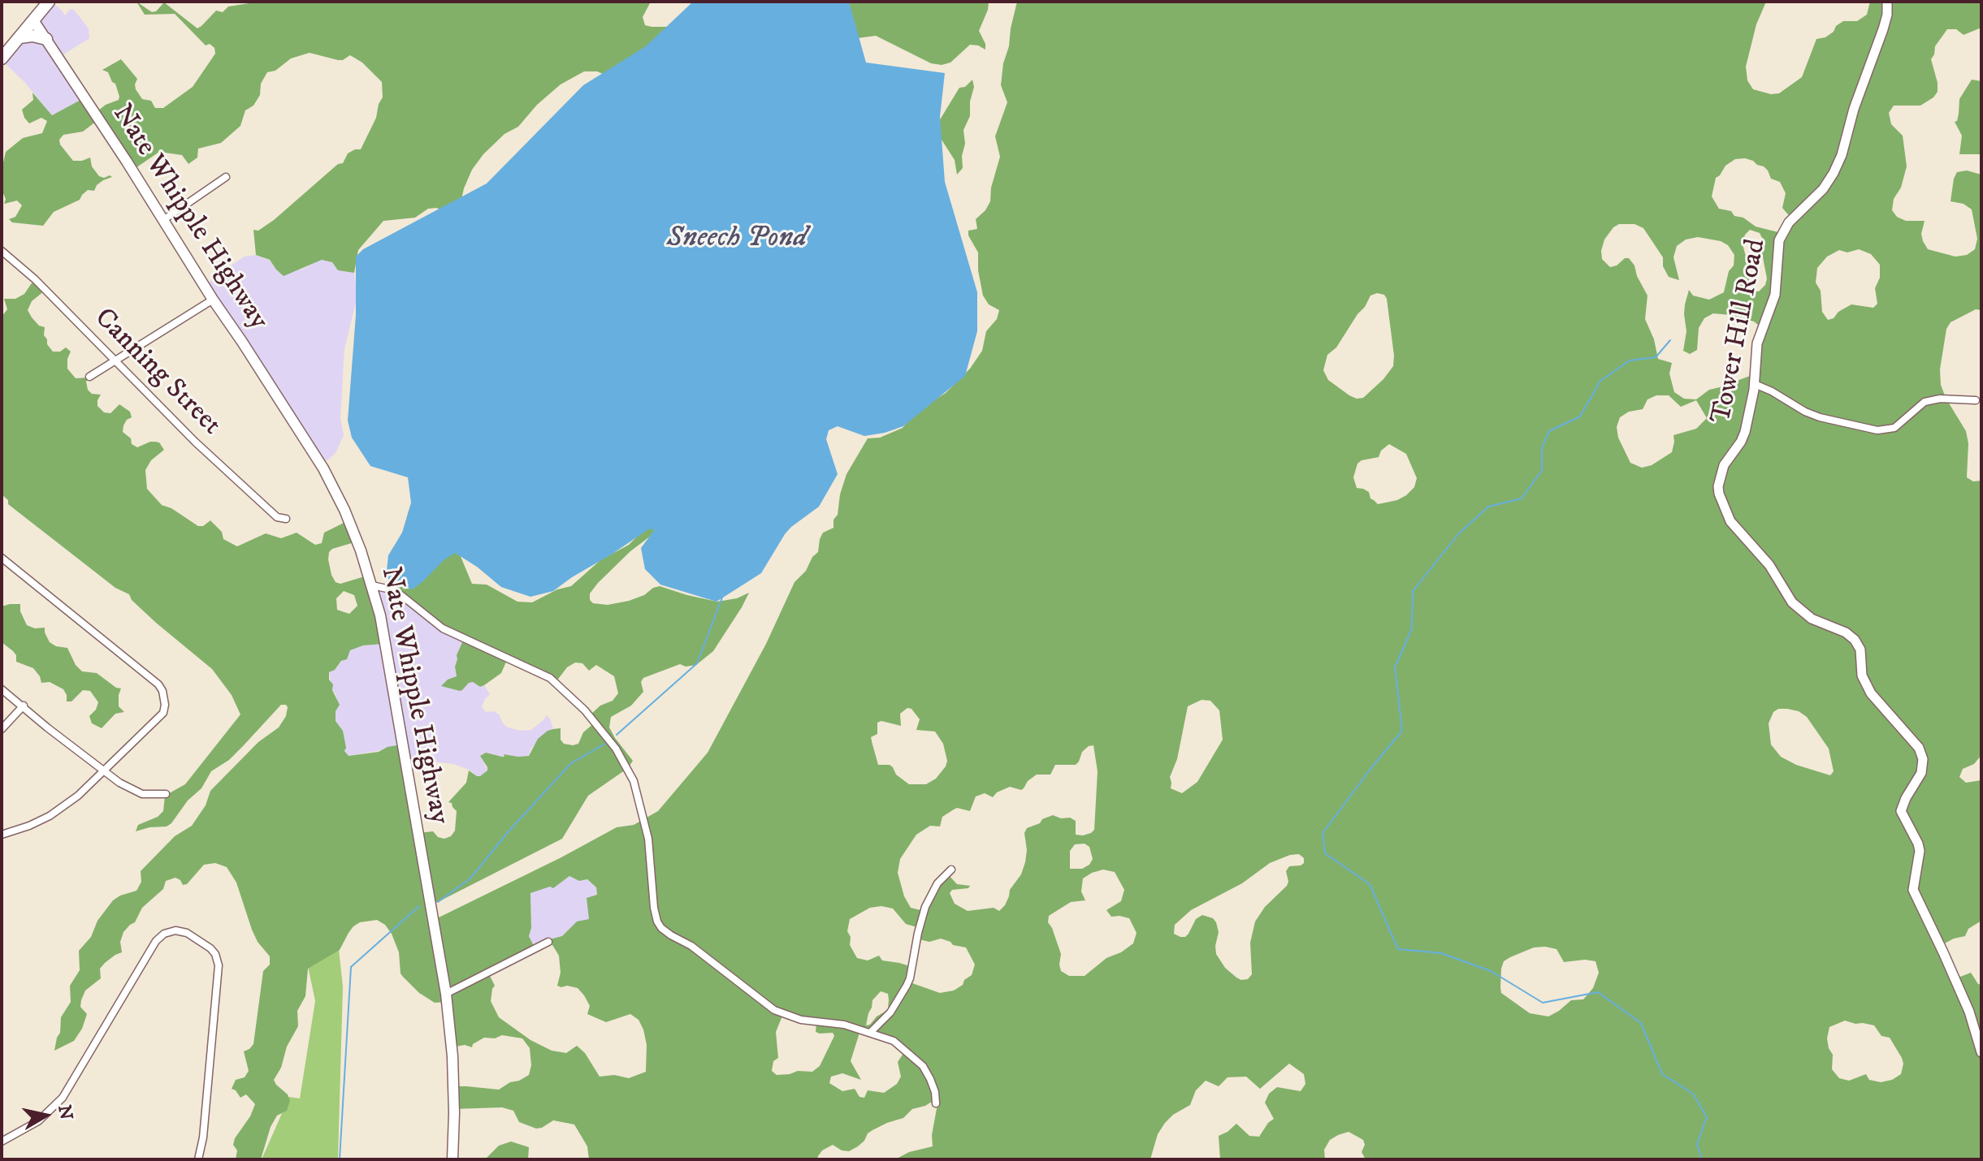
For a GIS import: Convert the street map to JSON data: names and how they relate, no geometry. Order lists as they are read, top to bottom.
{
  "streets": {
    "main road": ["Nate Whipple Highway"],
    "street": ["Tower Hill Road", "Canning Street"]
  },
  "water": ["Sneech Pond"],
  "north": "right"
}
